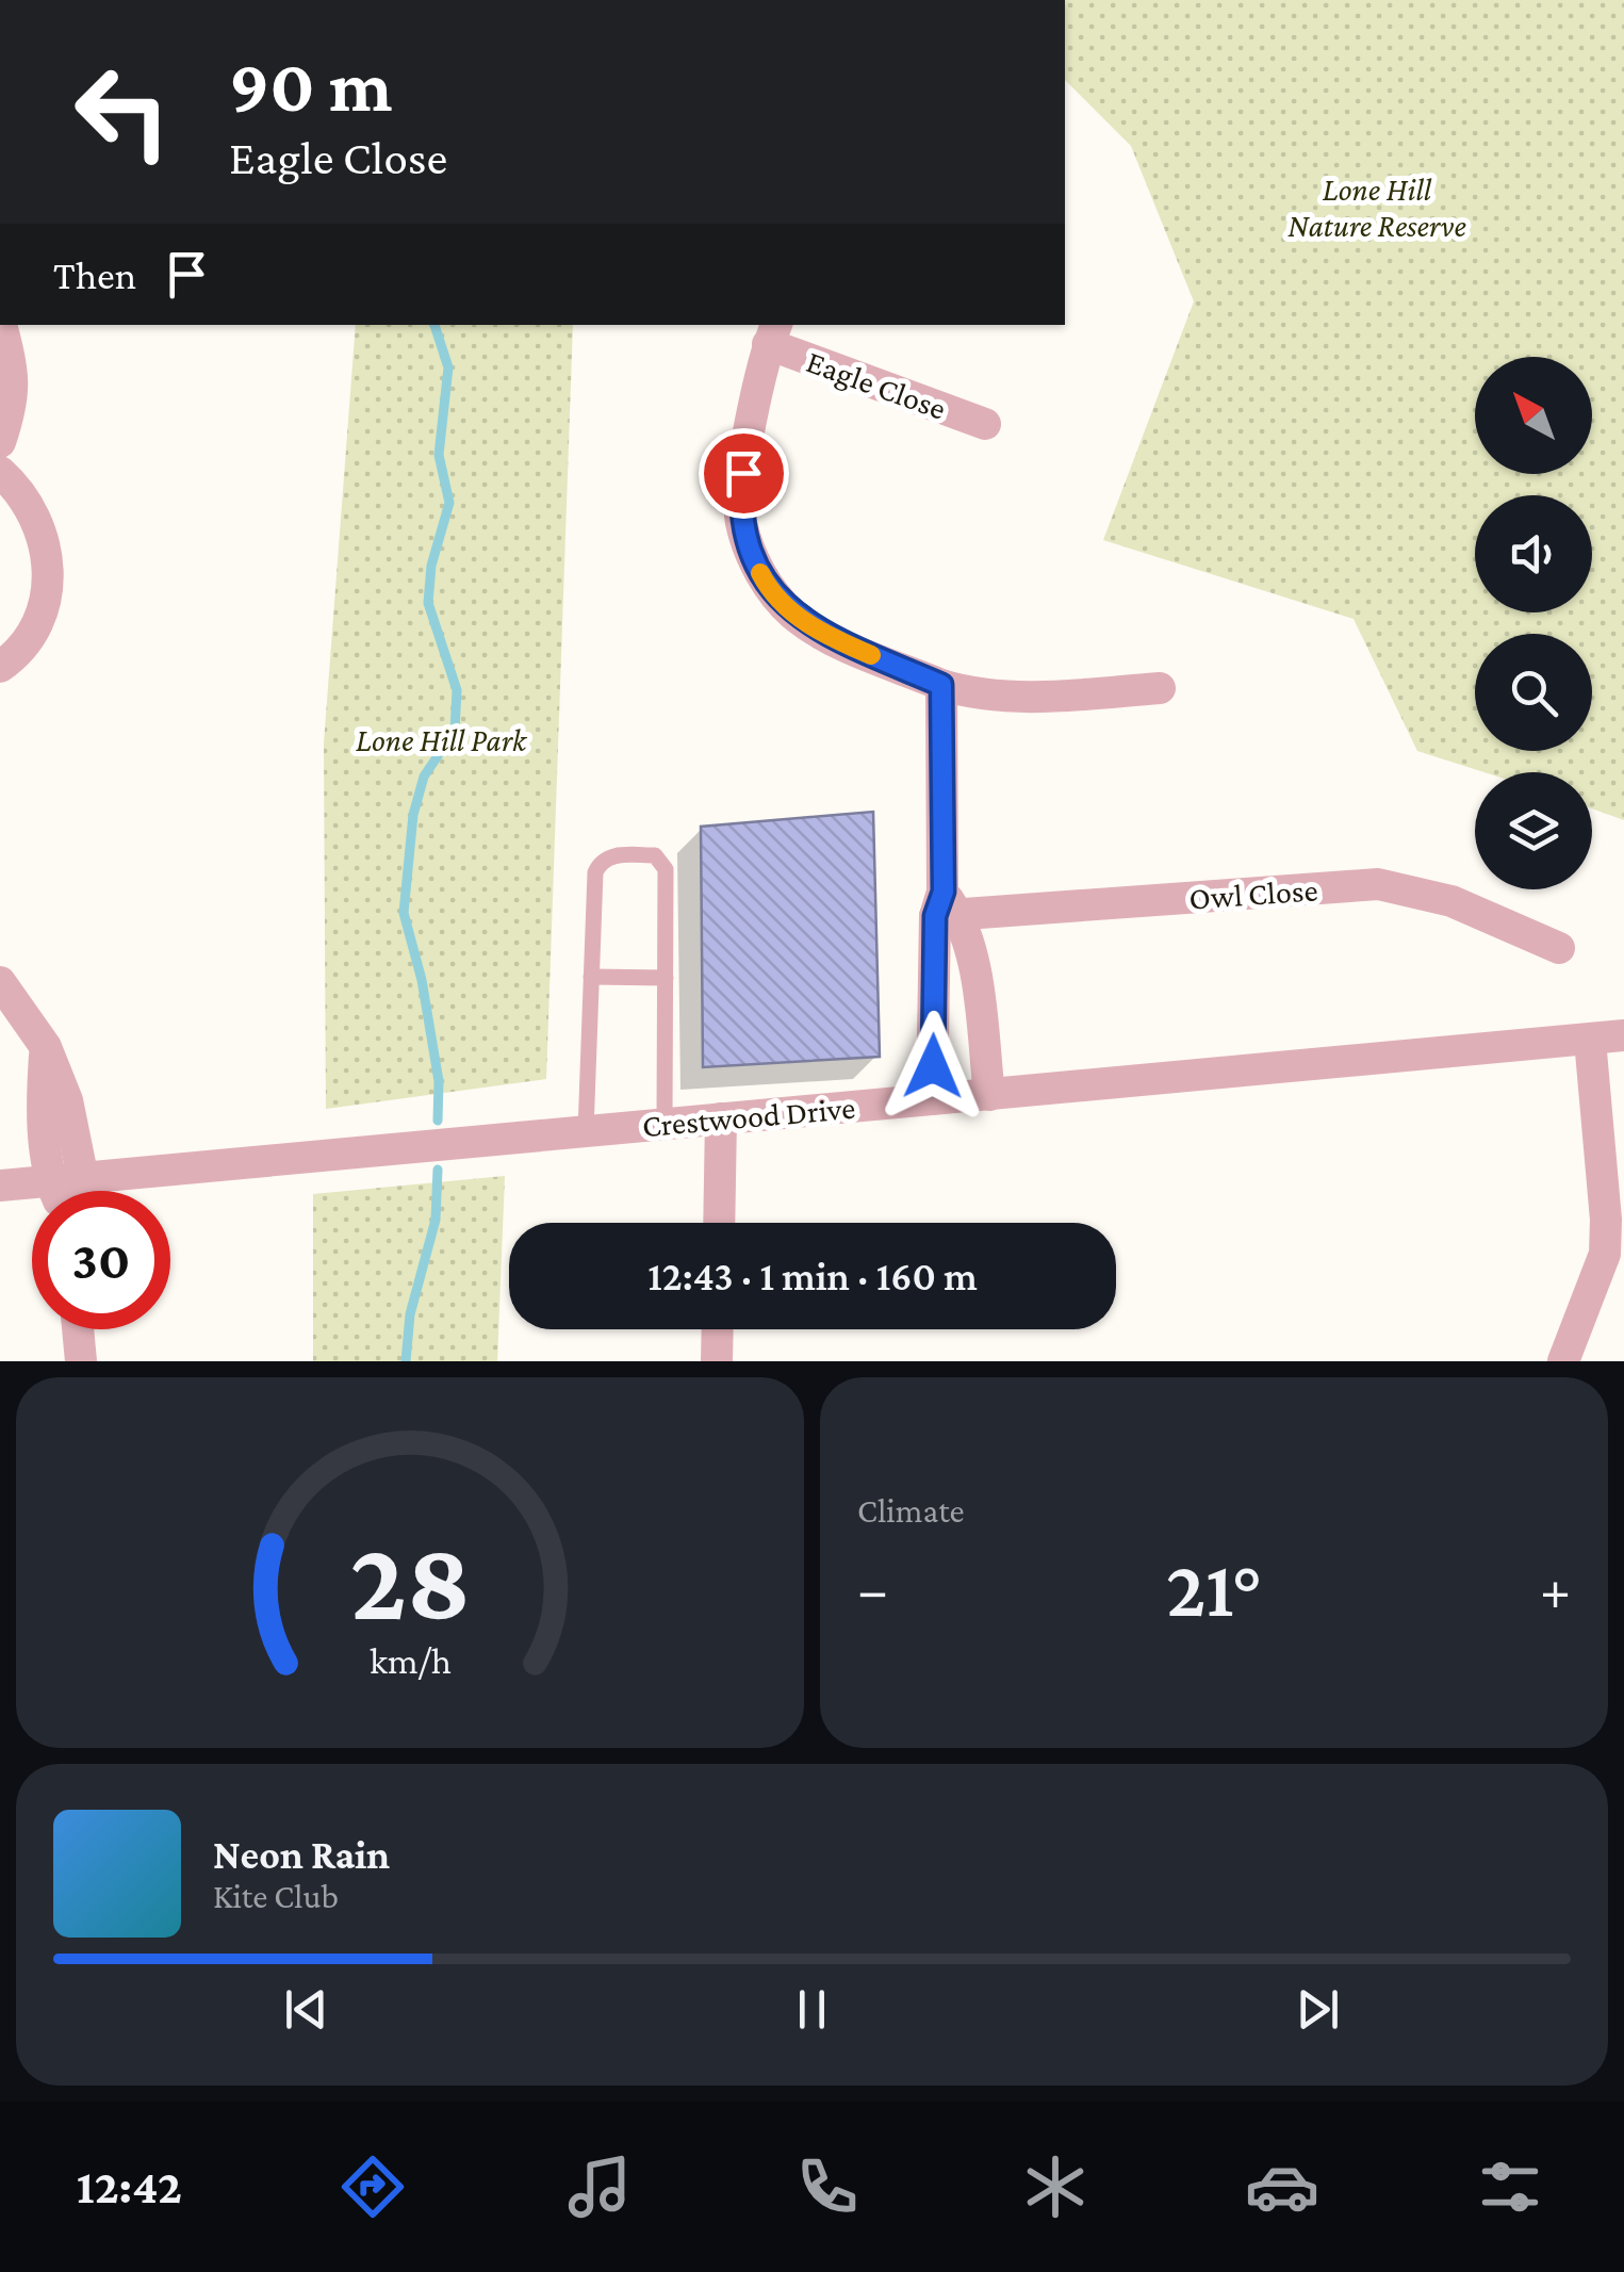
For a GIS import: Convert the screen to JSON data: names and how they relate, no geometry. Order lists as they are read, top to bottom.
{
  "streets": {
    "street": ["Eagle Close", "Owl Close", "Crestwood Drive"]
  },
  "parks": ["Lone Hill Nature Reserve", "Lone Hill Park"],
  "north": "top left",
  "page": {
    "turn": ["90 m", "Eagle Close"],
    "then": "Then",
    "limit": "30",
    "trip": "12:43 · 1 min · 160 m",
    "tile": "Climate",
    "heat": ["−", "21°", "+"],
    "song": ["Neon Rain", "Kite Club"],
    "tabs": "12:42",
    "gauge": ["28", "km/h"]
  }
}
